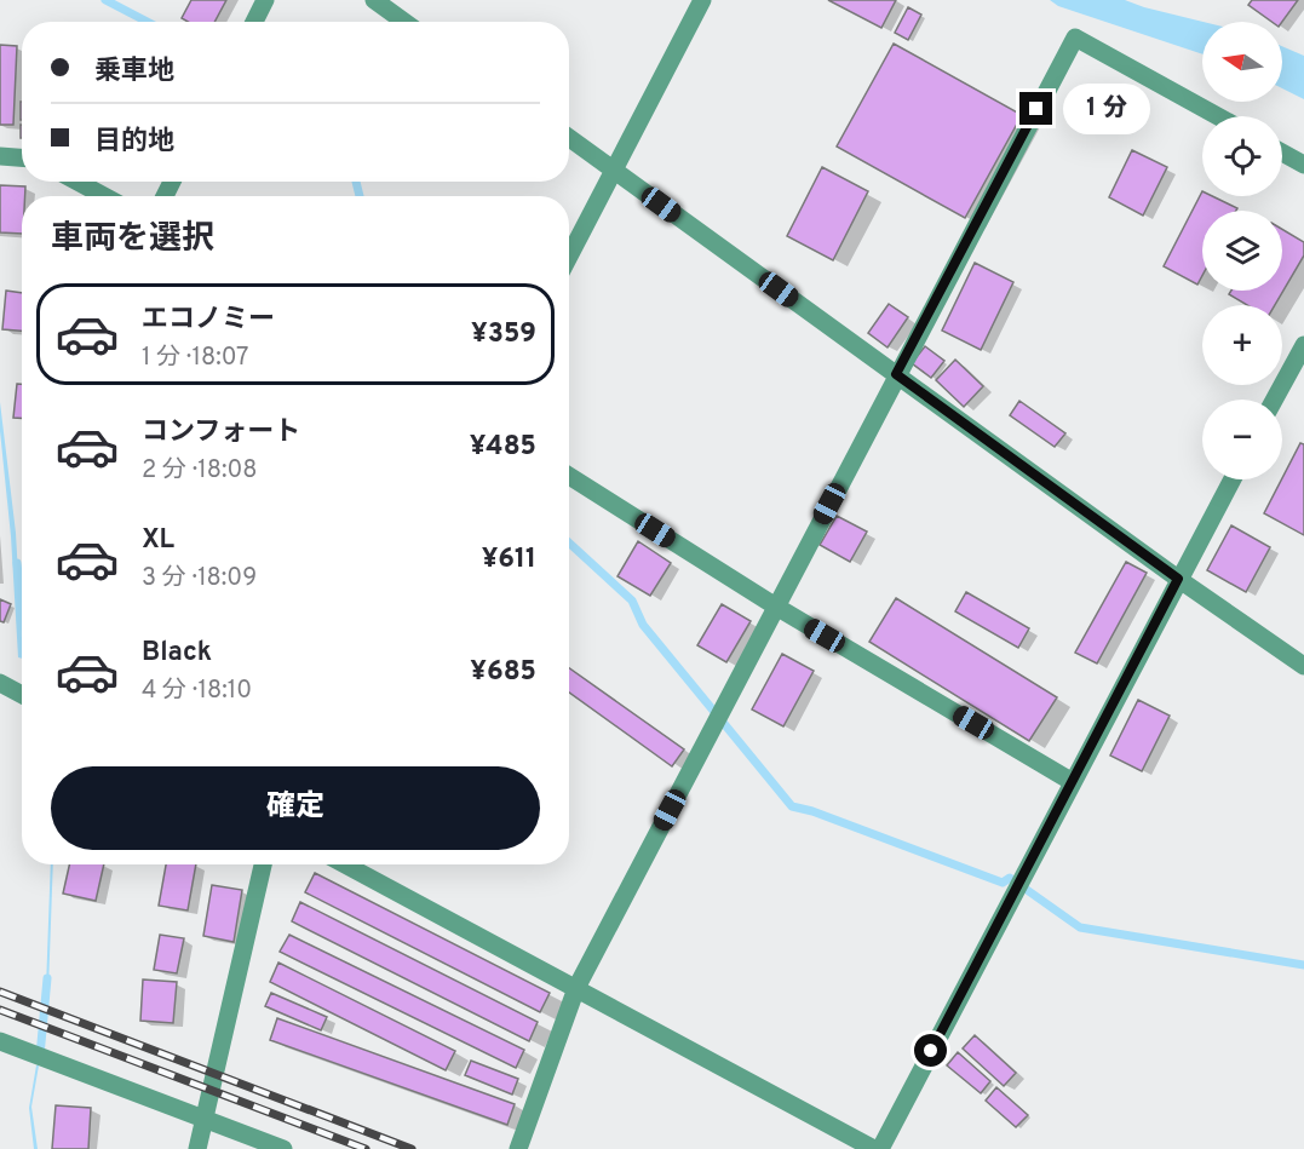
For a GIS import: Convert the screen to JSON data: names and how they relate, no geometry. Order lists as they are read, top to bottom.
{
  "north": "left",
  "page": {
    "map_buttons": ["+", "−"],
    "banner": ["乗車地", "目的地"],
    "bubble": "1 分",
    "heading": "車両を選択",
    "list": [
      {
        "name": "エコノミー",
        "note": "1 分 · 18:07",
        "value": "¥359"
      },
      {
        "name": "コンフォート",
        "note": "2 分 · 18:08",
        "value": "¥485"
      },
      {
        "name": "XL",
        "note": "3 分 · 18:09",
        "value": "¥611"
      },
      {
        "name": "Black",
        "note": "4 分 · 18:10",
        "value": "¥685"
      }
    ],
    "buttons": "確定"
  }
}
